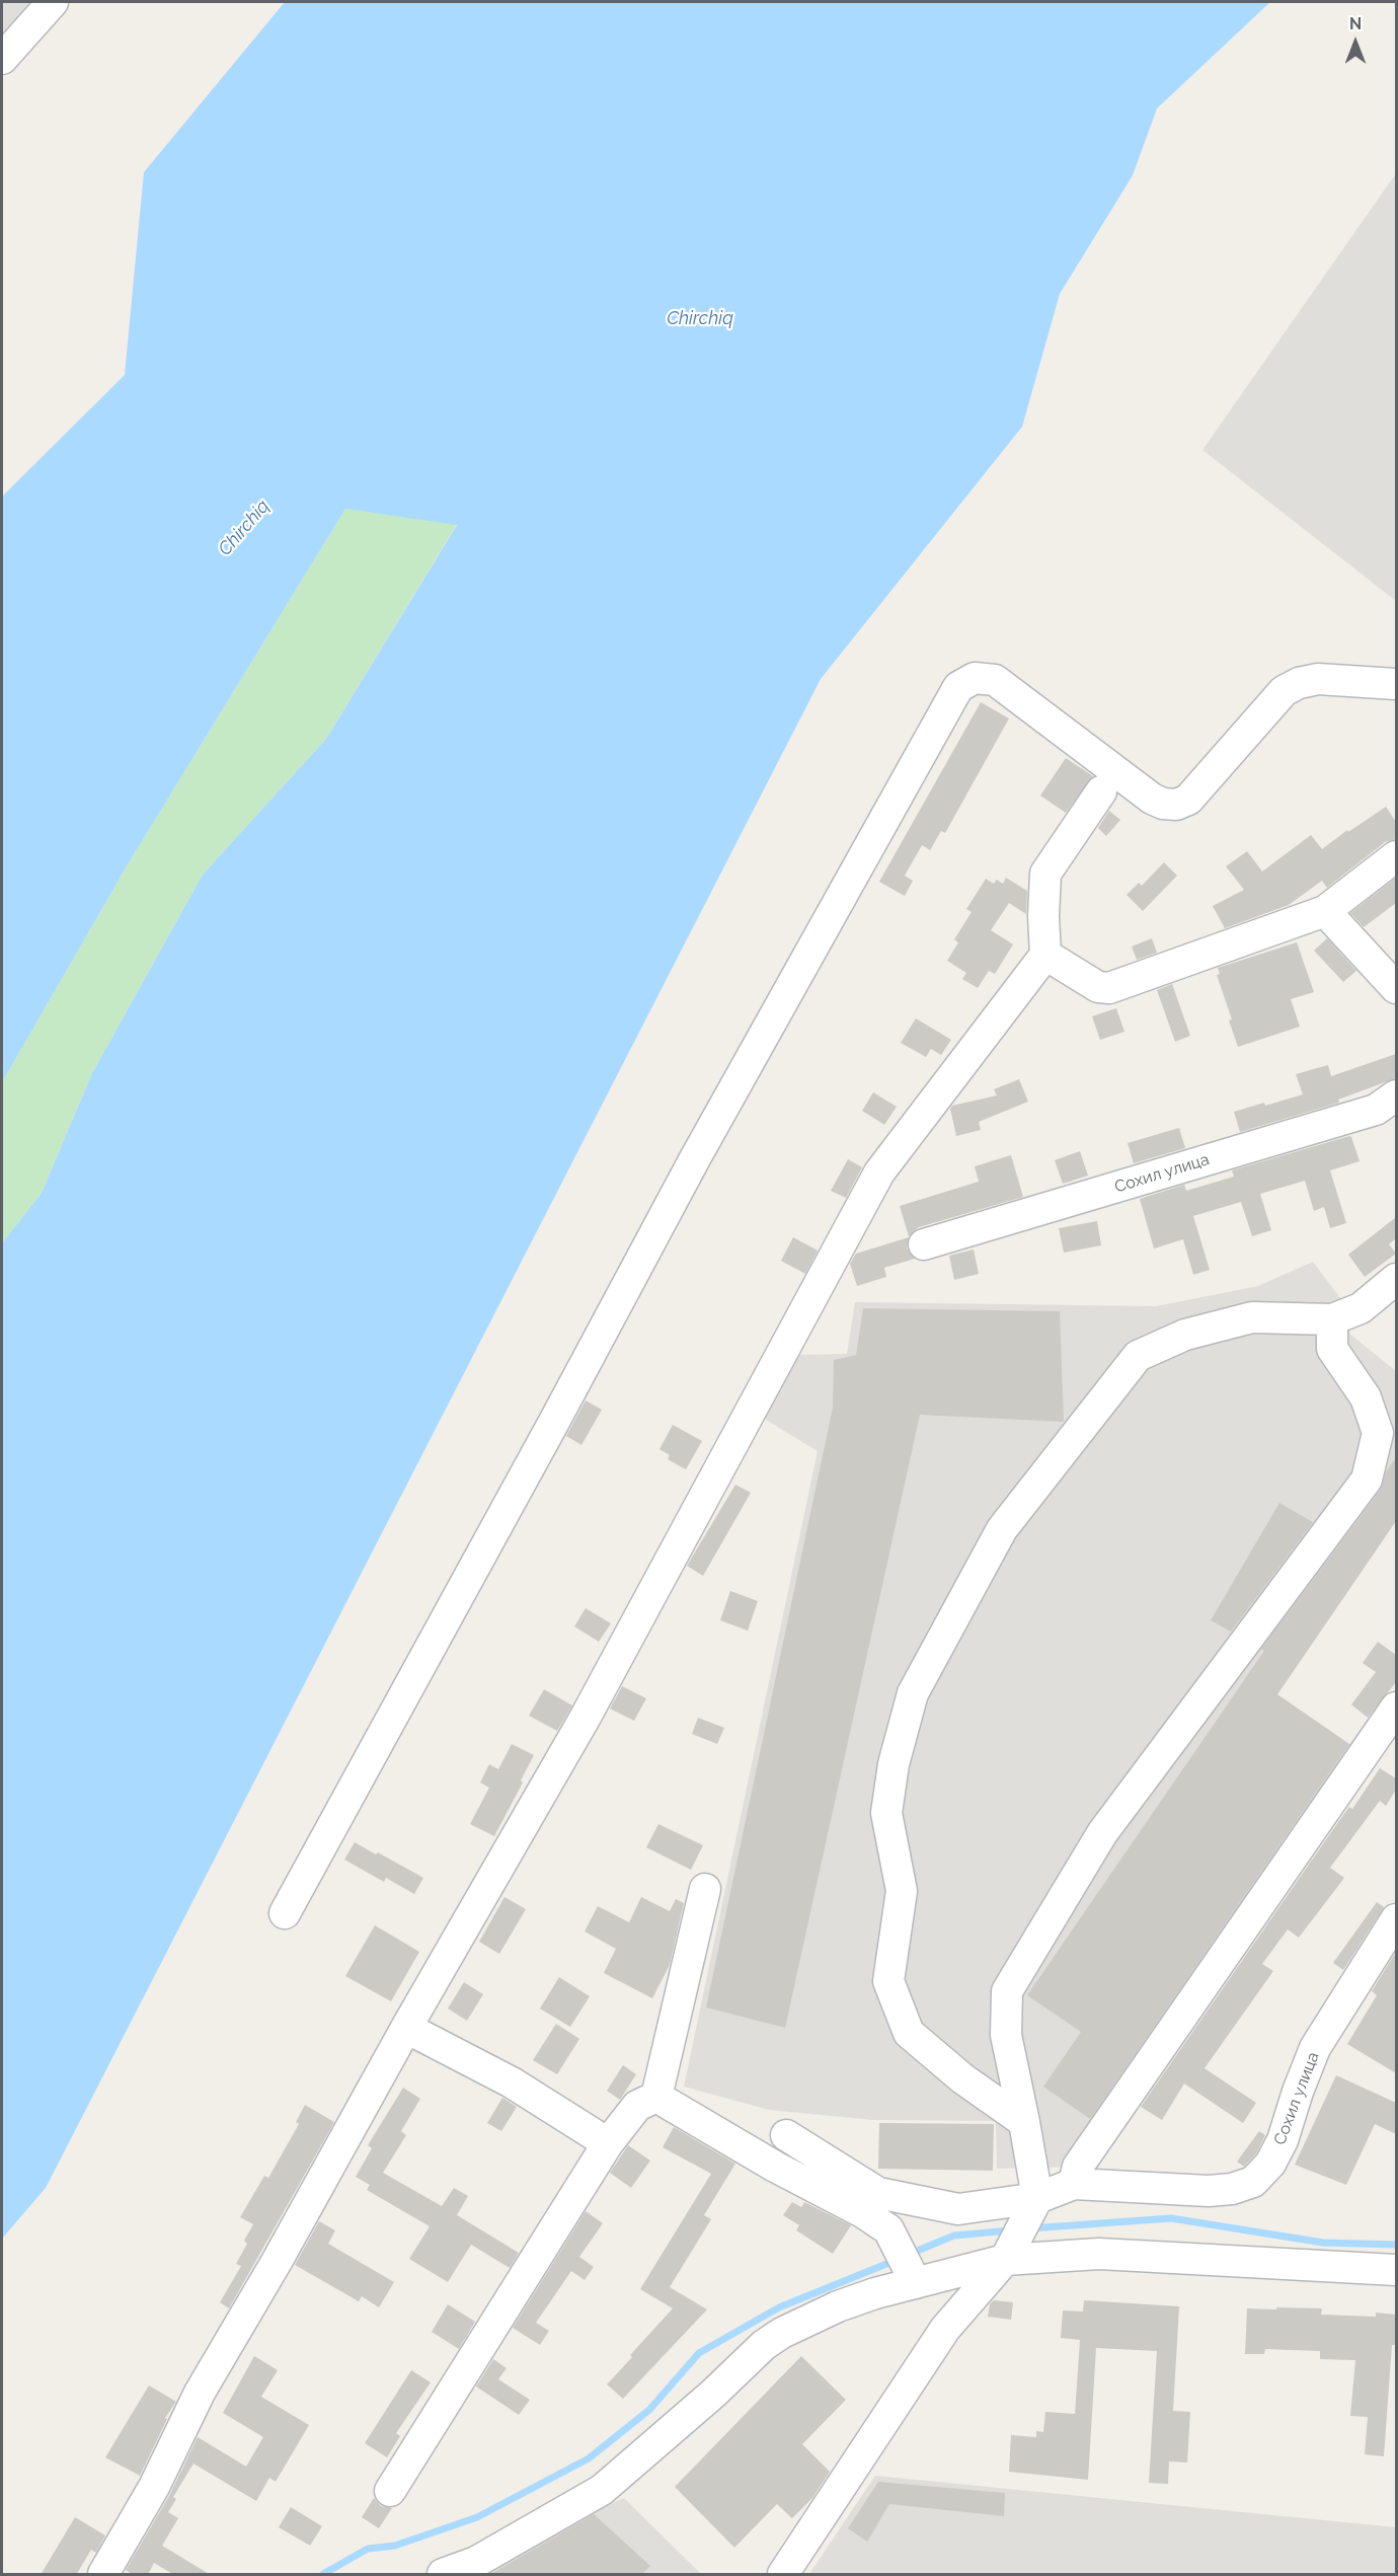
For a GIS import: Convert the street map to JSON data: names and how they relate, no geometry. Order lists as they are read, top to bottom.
{
  "streets": {
    "street": ["Сохил улица"]
  },
  "water": ["Chirchiq"],
  "north": "top"
}
